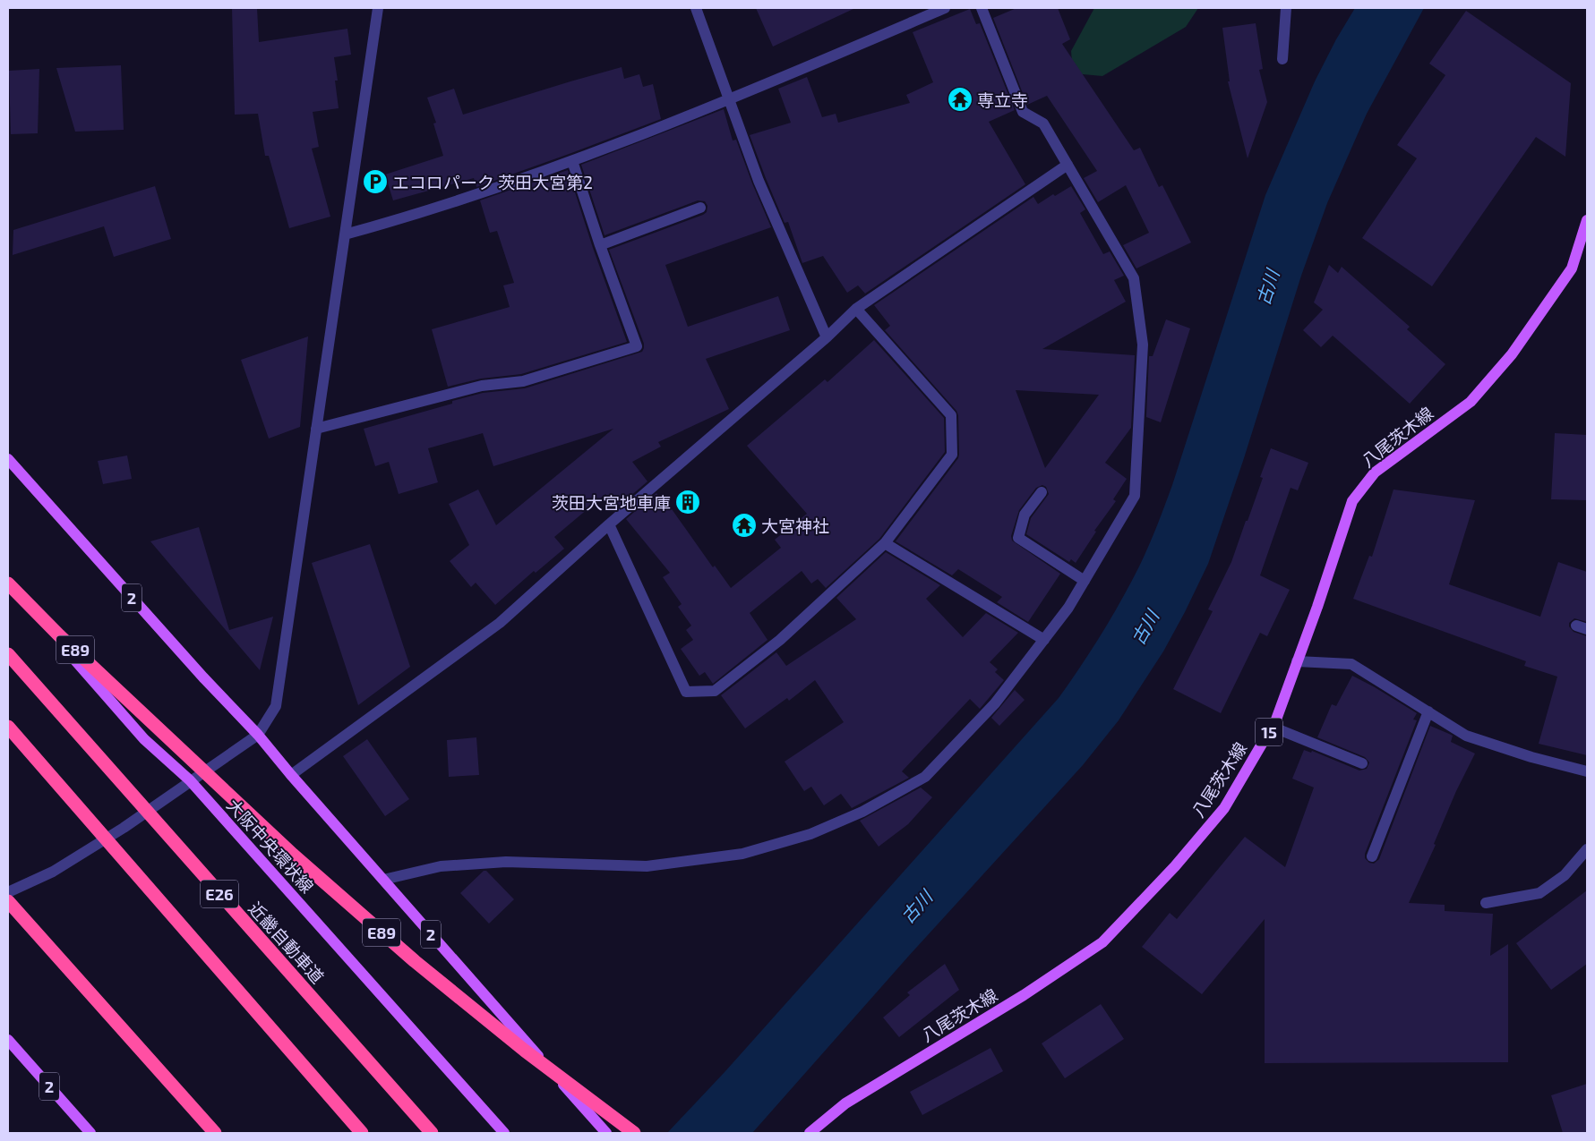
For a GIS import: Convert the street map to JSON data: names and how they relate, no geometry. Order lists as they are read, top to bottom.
{
  "streets": {
    "highway": ["E89", "E26", "近畿自動車道"],
    "main road": [
      "八尾茨木線",
      "2",
      "15",
      "大阪中央環状線"
    ]
  },
  "crossings": [
    ["E89", "大阪中央環状線"]
  ],
  "water": ["古川"],
  "places": {
    "temple": ["専立寺", "大宮神社"],
    "parking": ["エコロパーク 茨田大宮第2"],
    "building": ["茨田大宮地車庫"]
  }
}
